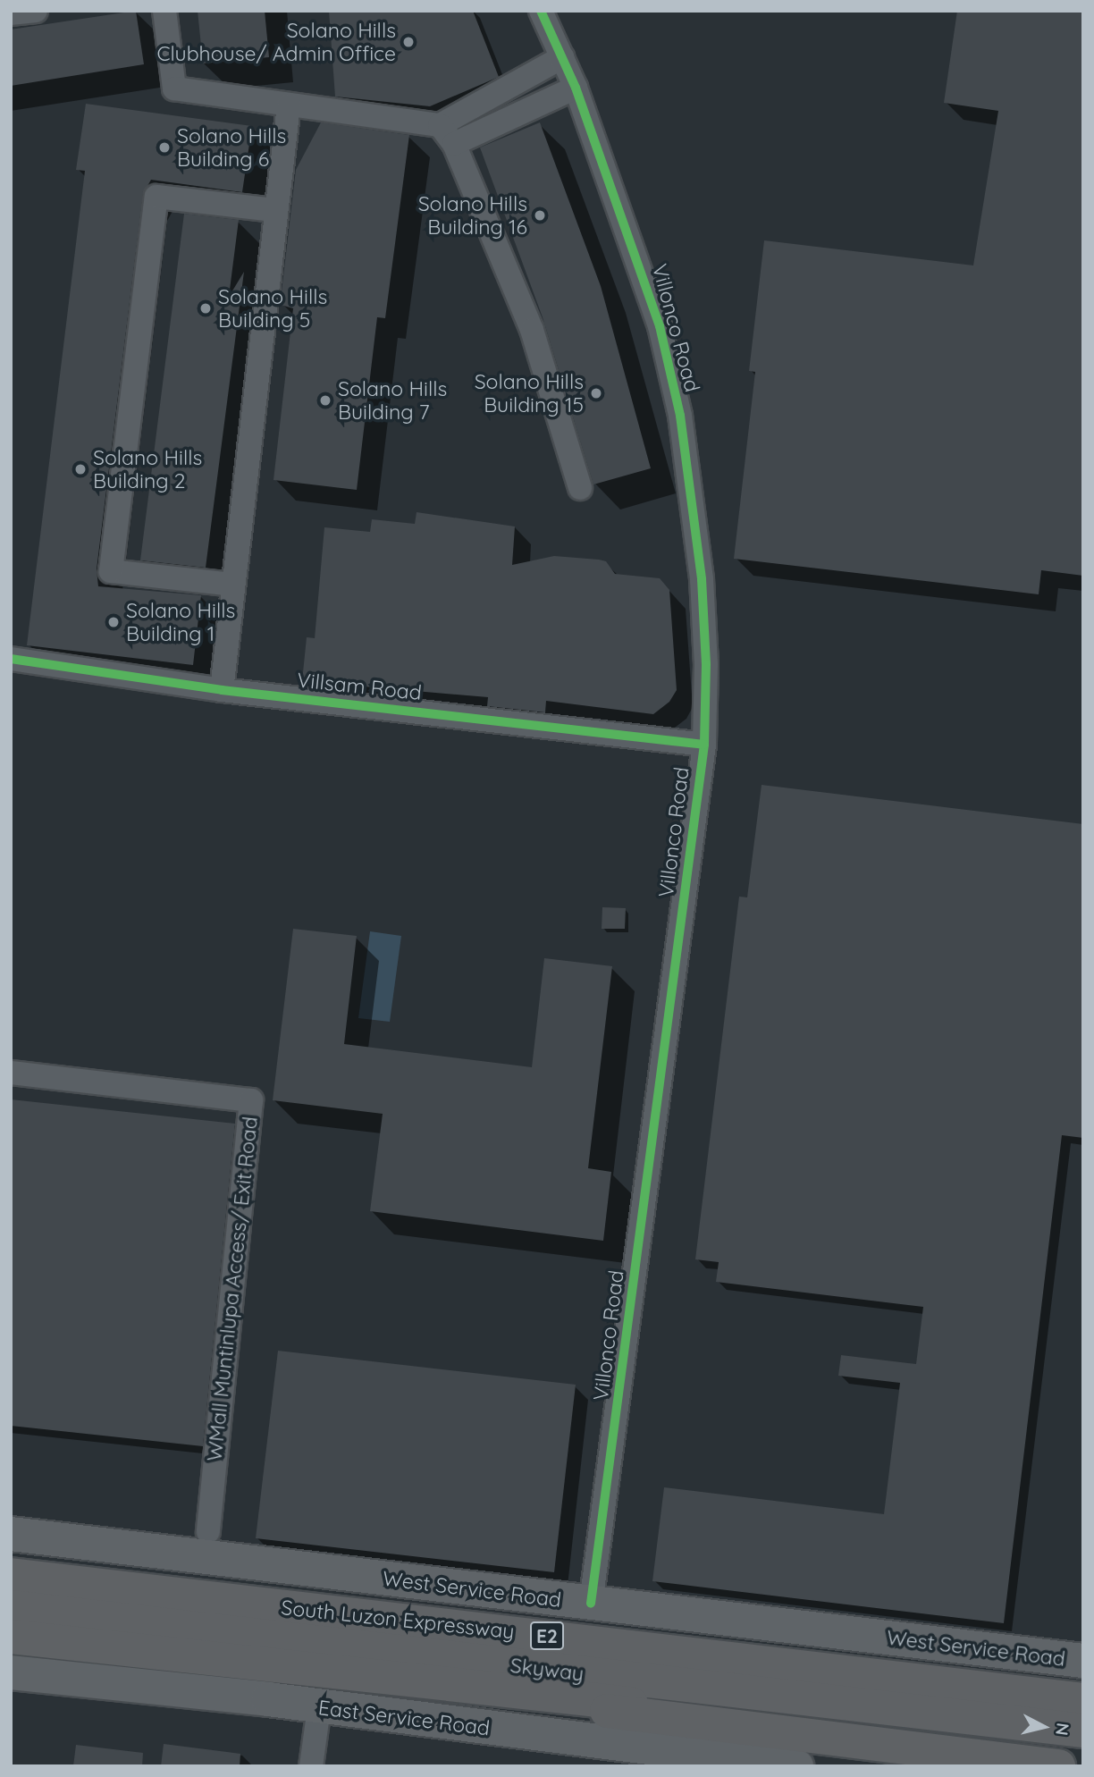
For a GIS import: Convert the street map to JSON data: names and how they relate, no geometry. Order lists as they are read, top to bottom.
{
  "streets": {
    "highway": ["South Luzon Expressway", "E2", "Skyway"],
    "main road": ["West Service Road", "East Service Road"],
    "street": ["Villonco Road", "Villsam Road", "WMall Muntinlupa Access/ Exit Road"]
  },
  "crossings": [
    ["Villonco Road", "Villsam Road"],
    ["Villonco Road", "West Service Road"]
  ],
  "places": [
    "Solano Hills Clubhouse/ Admin Office",
    "Solano Hills Building 6",
    "Solano Hills Building 16",
    "Solano Hills Building 5",
    "Solano Hills Building 15",
    "Solano Hills Building 7",
    "Solano Hills Building 2",
    "Solano Hills Building 1"
  ],
  "north": "right"
}
